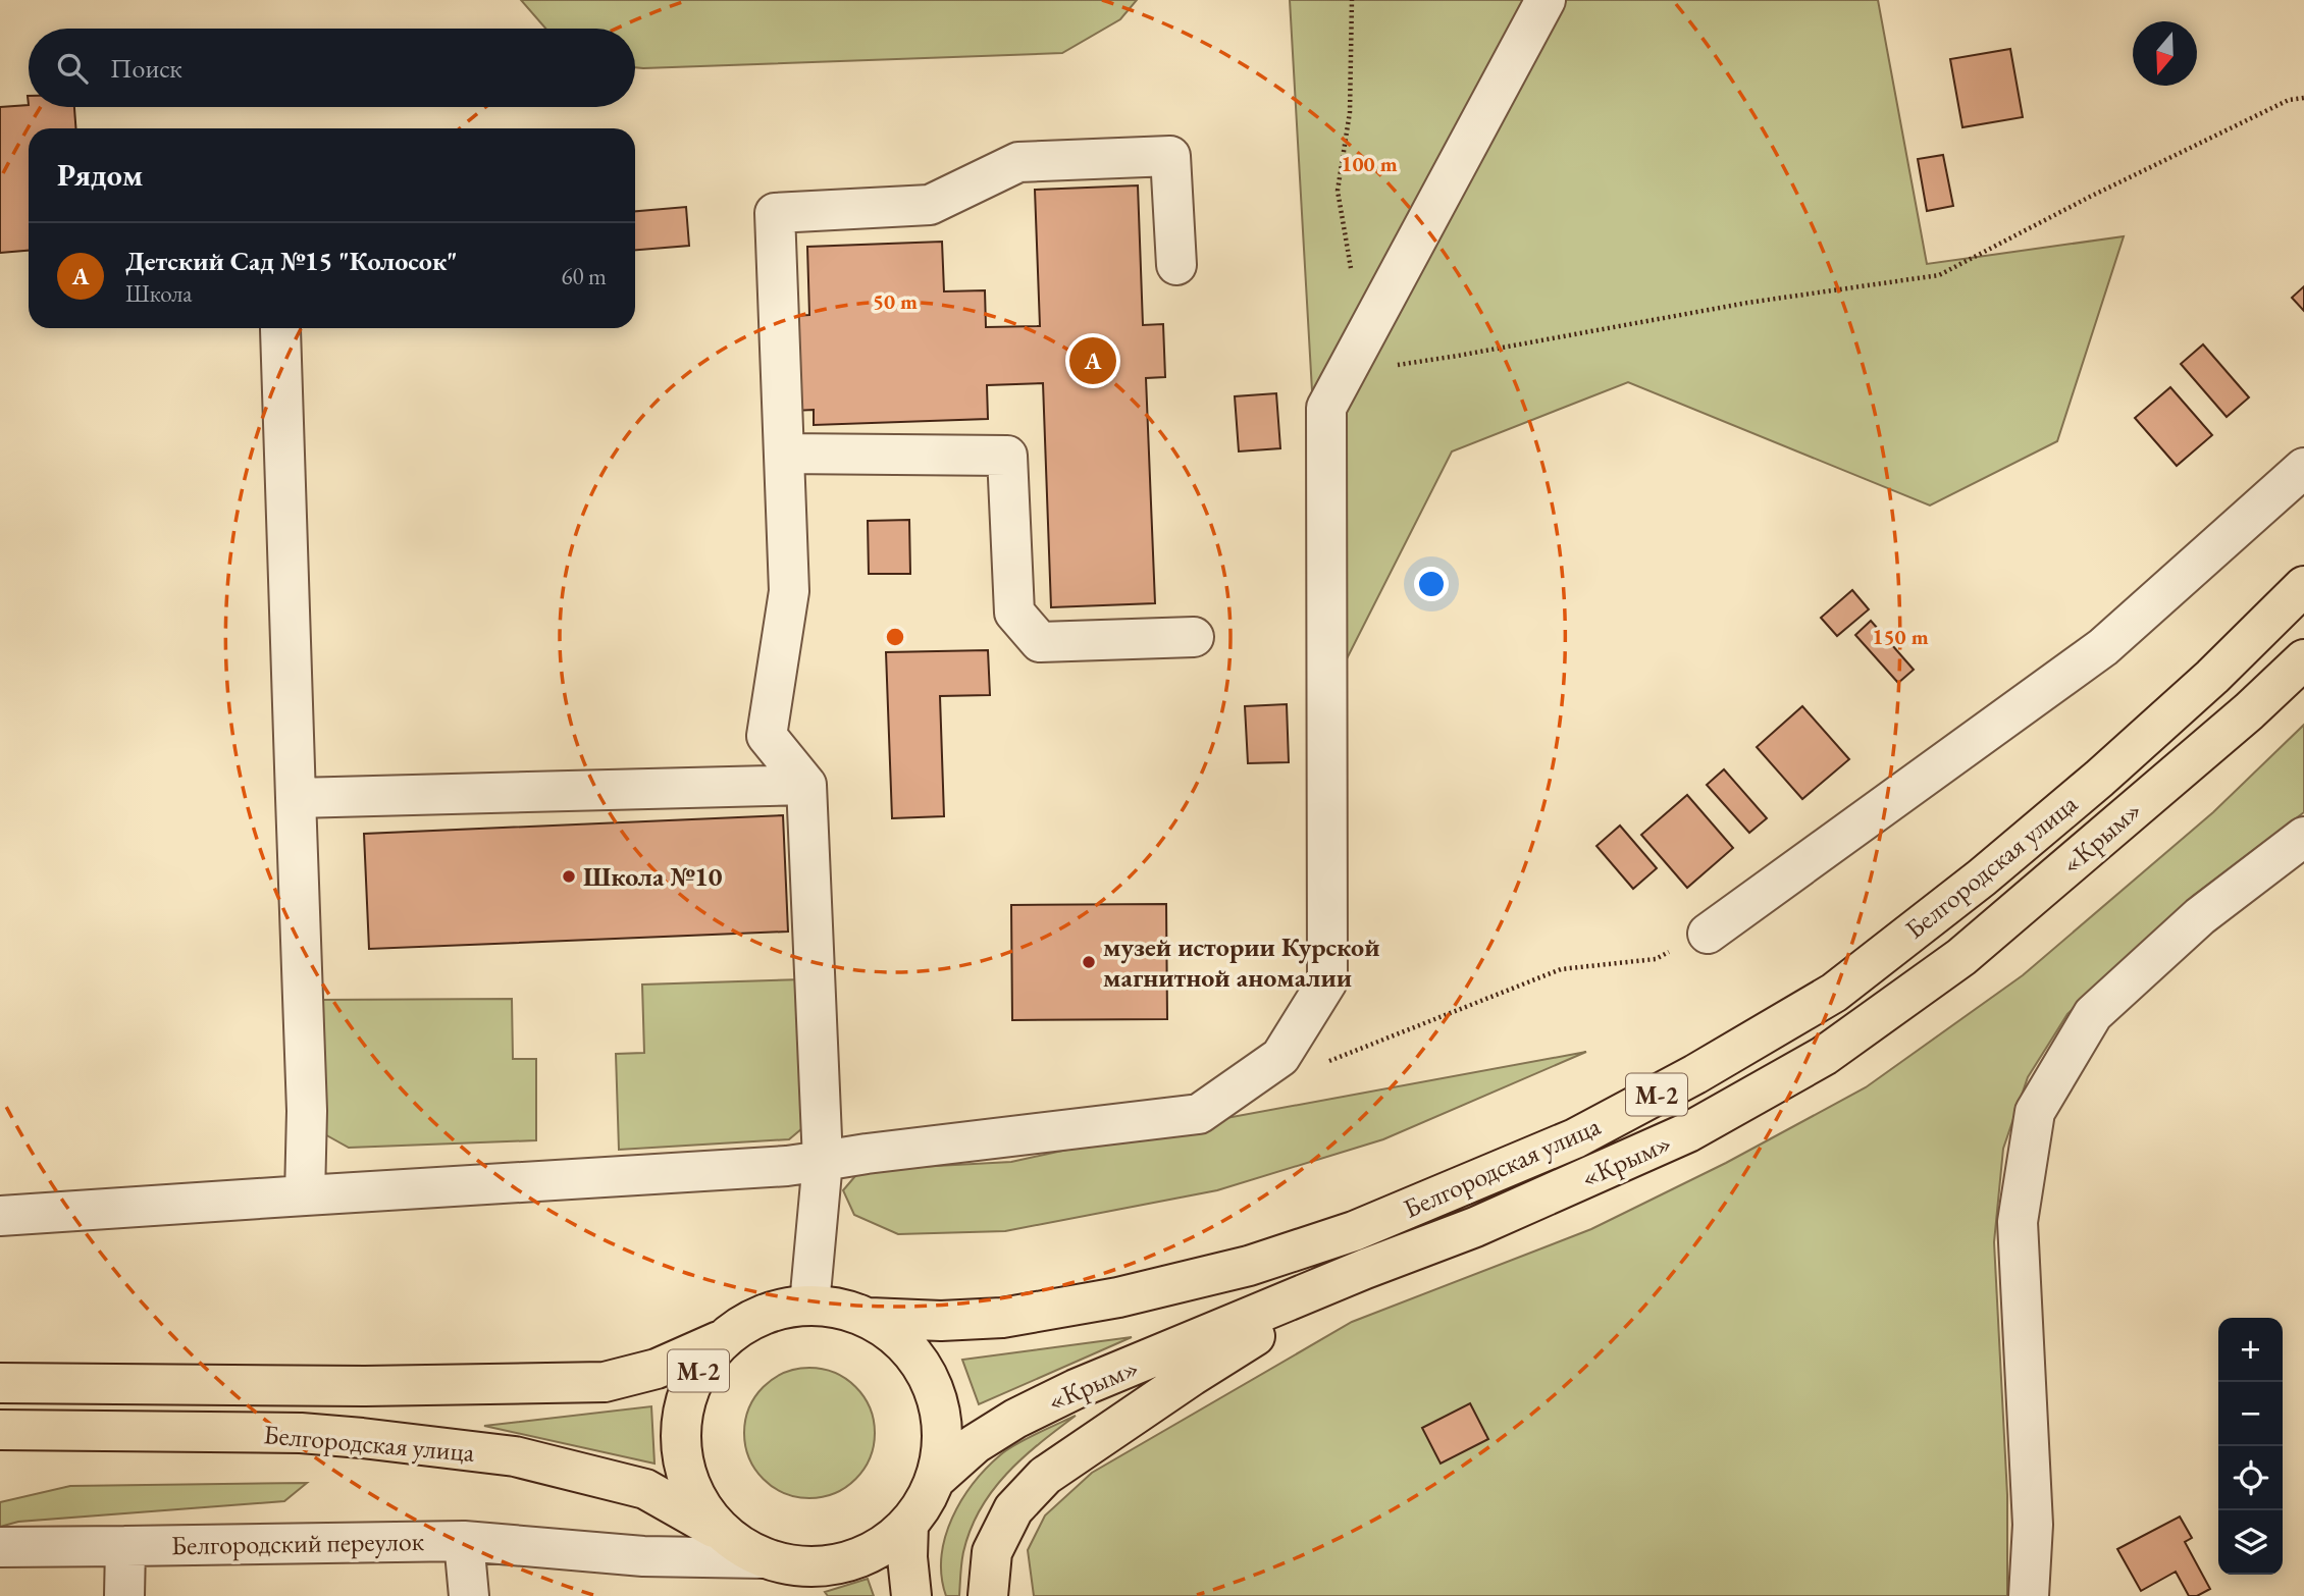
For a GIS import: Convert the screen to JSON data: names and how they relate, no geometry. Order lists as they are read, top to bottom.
{
  "streets": {
    "main road": ["«Крым»", "Белгородская улица", "М-2"],
    "street": ["Белгородский переулок"]
  },
  "crossings": [
    ["«Крым»", "Белгородская улица"]
  ],
  "places": ["Школа №10", "музей истории Курской магнитной аномалии"],
  "north": "bottom",
  "page": {
    "search": "Поиск",
    "heading": "Рядом",
    "list": [
      {
        "mark": "A",
        "name": "Детский Сад №15 \"Колосок\"",
        "note": "Школа",
        "value": "60 m"
      }
    ],
    "pins": "A",
    "map_buttons": ["+", "−"]
  },
  "rings": ["100 m", "50 m", "150 m"]
}
